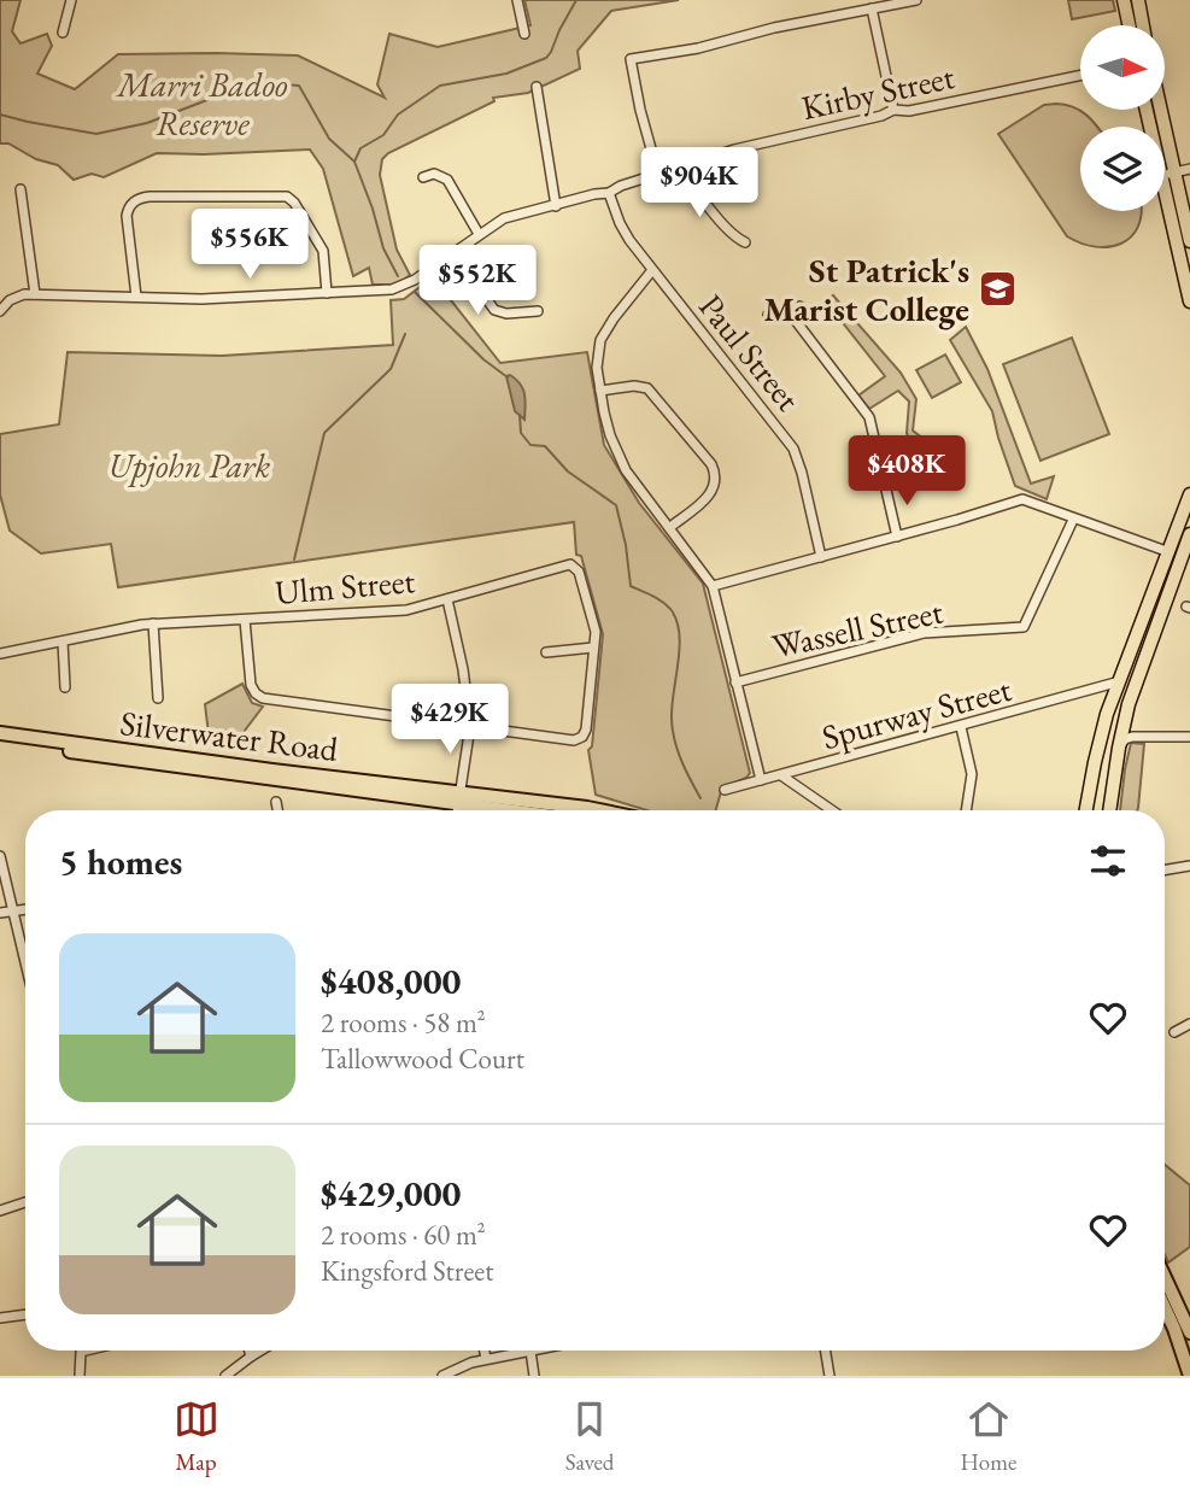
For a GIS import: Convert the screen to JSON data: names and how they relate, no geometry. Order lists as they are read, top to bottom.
{
  "streets": {
    "highway": ["Silverwater Road"],
    "street": [
      "Kirby Street",
      "Paul Street",
      "Ulm Street",
      "Wassell Street",
      "Spurway Street"
    ]
  },
  "crossings": [
    ["Kirby Street", "Paul Street"]
  ],
  "parks": ["Marri Badoo Reserve", "Upjohn Park"],
  "places": {
    "school or university": ["St Patrick's Marist College"]
  },
  "north": "right",
  "page": {
    "price": [
      "$904K",
      "$556K",
      "$552K",
      "$408K",
      "$429K"
    ],
    "heading": "5 homes",
    "list": [
      {
        "name": "$408,000",
        "note": "2 rooms · 58 m² · Tallowwood Court"
      },
      {
        "name": "$429,000",
        "note": "2 rooms · 60 m² · Kingsford Street"
      }
    ],
    "tabs": ["Map", "Saved", "Home"]
  }
}
